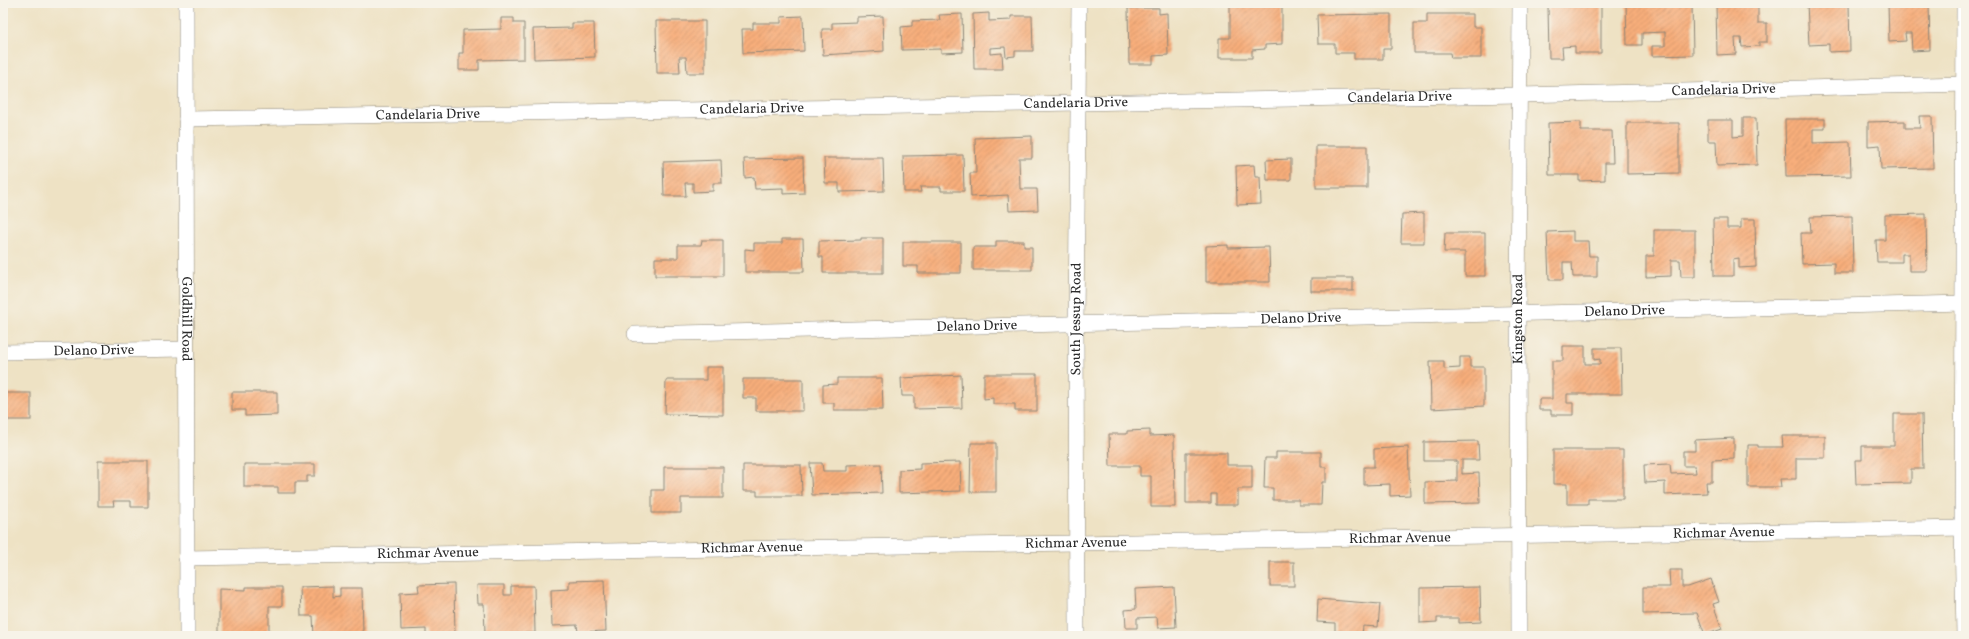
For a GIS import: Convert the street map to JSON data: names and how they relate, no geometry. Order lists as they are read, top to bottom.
{
  "streets": {
    "street": [
      "Candelaria Drive",
      "Delano Drive",
      "South Jessup Road",
      "Kingston Road",
      "Goldhill Road",
      "Richmar Avenue"
    ]
  },
  "crossings": [
    ["Candelaria Drive", "South Jessup Road"],
    ["Candelaria Drive", "Kingston Road"],
    ["Candelaria Drive", "Goldhill Road"],
    ["Delano Drive", "South Jessup Road"],
    ["Delano Drive", "Kingston Road"],
    ["Delano Drive", "Goldhill Road"],
    ["South Jessup Road", "Richmar Avenue"],
    ["Kingston Road", "Richmar Avenue"],
    ["Goldhill Road", "Richmar Avenue"]
  ]
}
